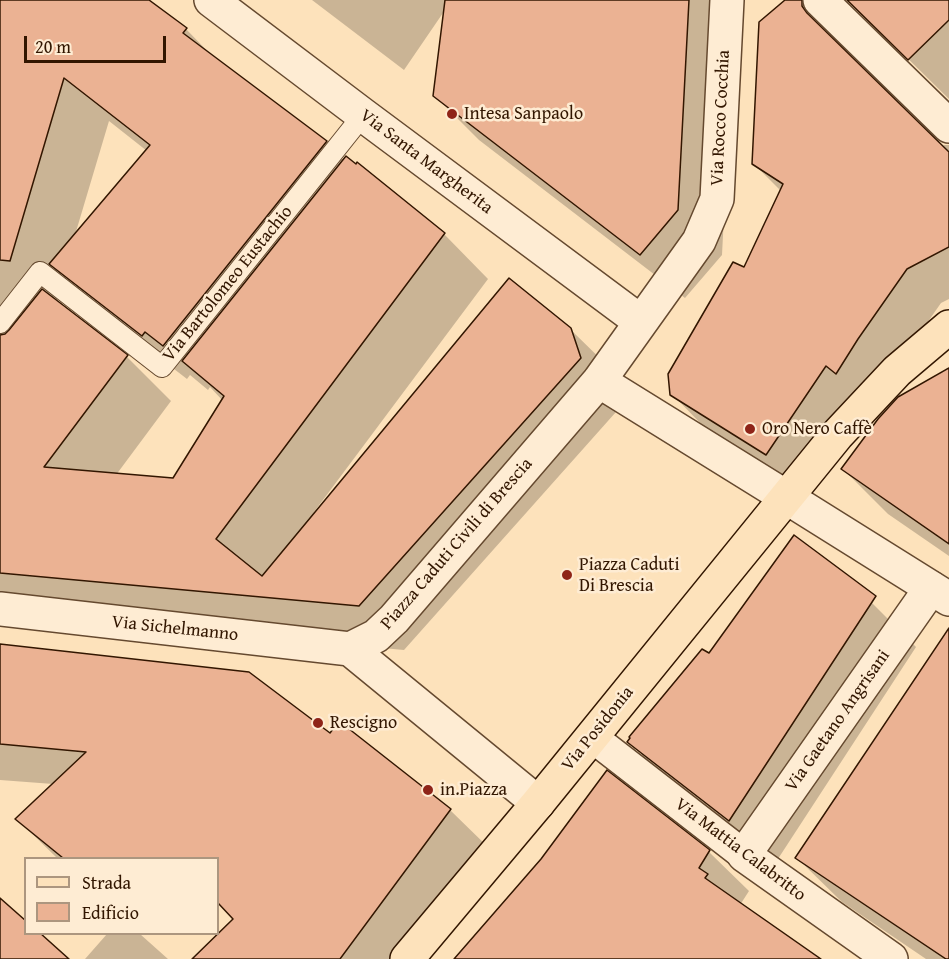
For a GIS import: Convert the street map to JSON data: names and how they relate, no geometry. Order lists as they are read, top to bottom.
{
  "streets": {
    "main road": ["Via Posidonia"],
    "street": [
      "Via Rocco Cocchia",
      "Via Santa Margherita",
      "Piazza Caduti Civili di Brescia",
      "Via Sichelmanno",
      "Via Gaetano Angrisani",
      "Via Mattia Calabritto"
    ],
    "lane": ["Via Bartolomeo Eustachio"]
  },
  "crossings": [
    ["Via Rocco Cocchia", "Via Santa Margherita"],
    ["Via Rocco Cocchia", "Piazza Caduti Civili di Brescia"],
    ["Via Santa Margherita", "Via Bartolomeo Eustachio"],
    ["Via Santa Margherita", "Piazza Caduti Civili di Brescia"],
    ["Piazza Caduti Civili di Brescia", "Via Sichelmanno"],
    ["Via Gaetano Angrisani", "Via Mattia Calabritto"],
    ["Via Posidonia", "Via Mattia Calabritto"]
  ],
  "places": [
    "Intesa Sanpaolo",
    "Oro Nero Caffè",
    "Piazza Caduti Di Brescia",
    "Rescigno",
    "in.Piazza"
  ],
  "legend": ["Strada", "Edificio"],
  "scale_bar": "20 m"
}
